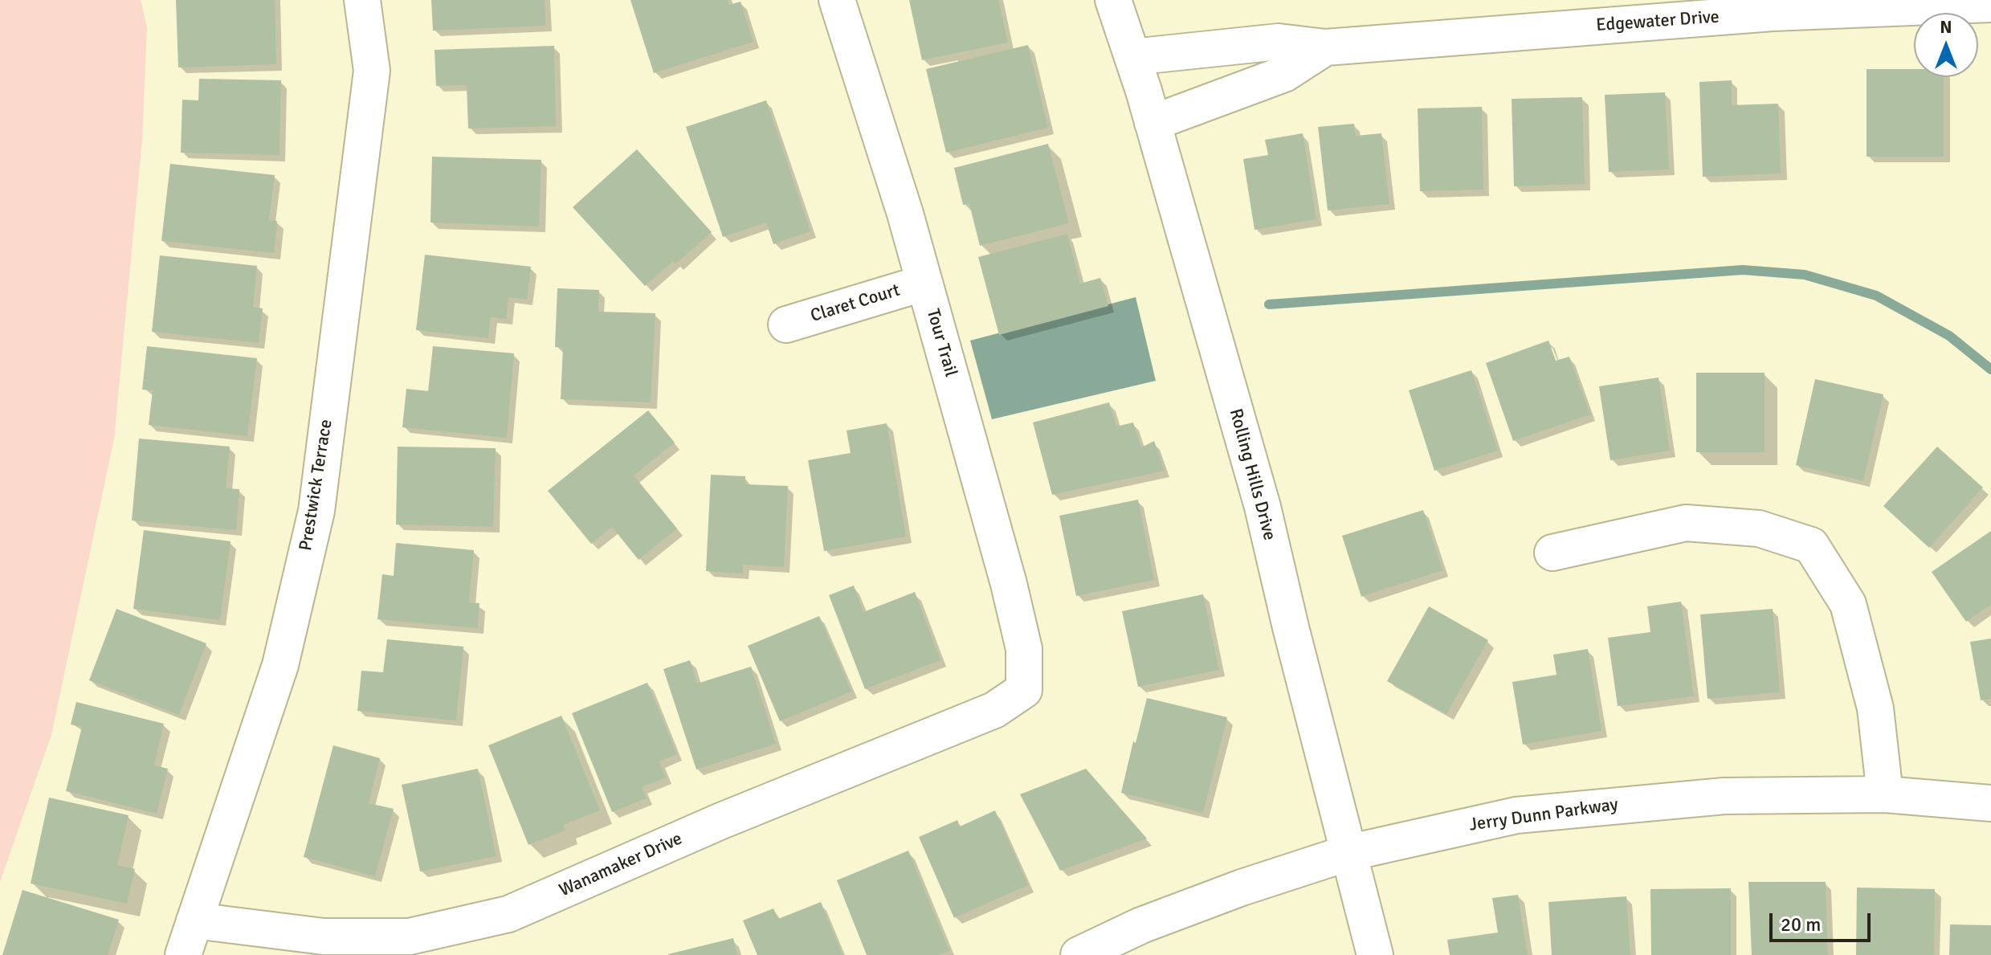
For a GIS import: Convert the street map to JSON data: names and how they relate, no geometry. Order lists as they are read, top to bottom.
{
  "streets": {
    "street": [
      "Edgewater Drive",
      "Claret Court",
      "Tour Trail",
      "Rolling Hills Drive",
      "Prestwick Terrace",
      "Jerry Dunn Parkway",
      "Wanamaker Drive"
    ]
  },
  "crossings": [
    ["Edgewater Drive", "Rolling Hills Drive"],
    ["Claret Court", "Tour Trail"],
    ["Tour Trail", "Wanamaker Drive"],
    ["Rolling Hills Drive", "Jerry Dunn Parkway"],
    ["Prestwick Terrace", "Wanamaker Drive"]
  ],
  "scale_bar": "20 m",
  "north": "top"
}
